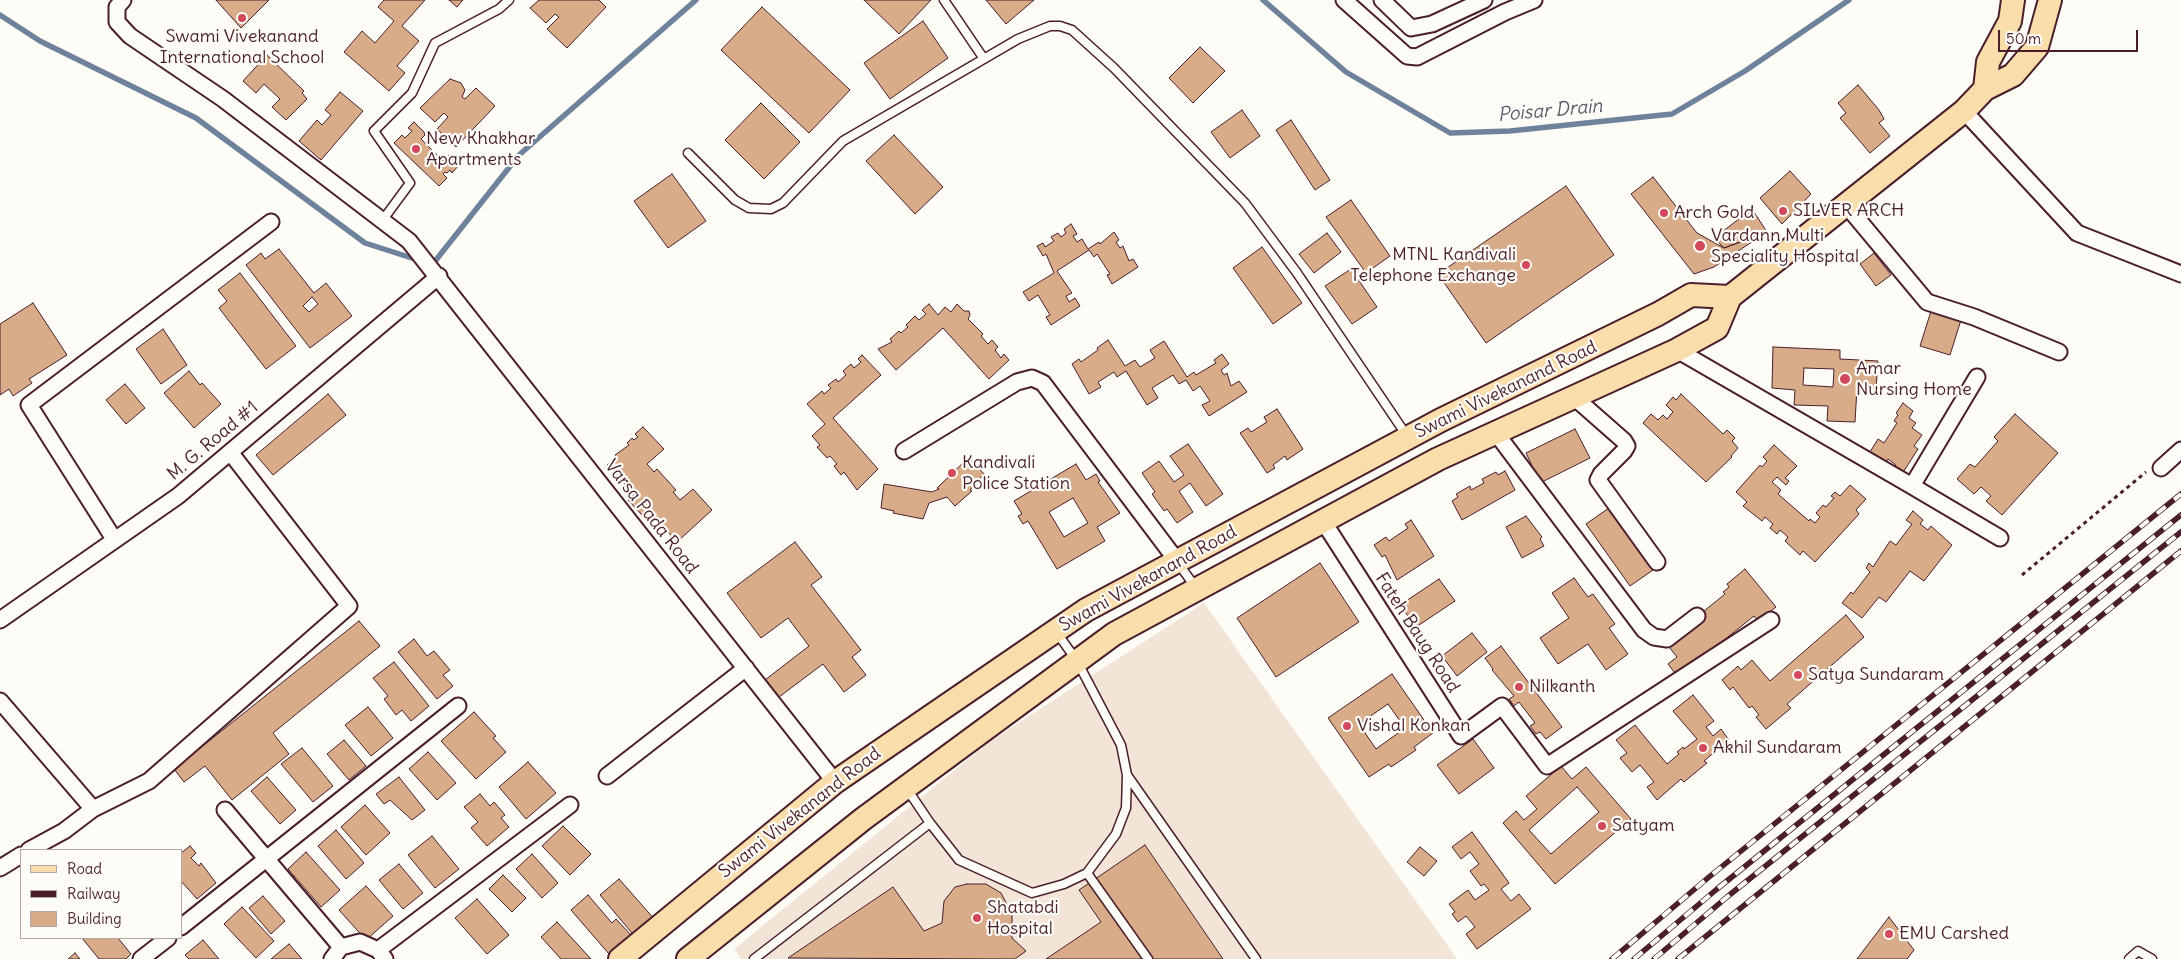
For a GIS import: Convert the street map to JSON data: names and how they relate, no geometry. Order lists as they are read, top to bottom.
{
  "streets": {
    "main road": ["Swami Vivekanand Road"],
    "street": ["M. G. Road #1", "Varsa Pada Road", "Fateh Baug Road"]
  },
  "crossings": [
    ["Swami Vivekanand Road", "Varsa Pada Road"],
    ["Swami Vivekanand Road", "Fateh Baug Road"],
    ["M. G. Road #1", "Varsa Pada Road"]
  ],
  "water": ["Poisar Drain"],
  "places": [
    "Swami Vivekanand International School",
    "New Khakhar Apartments",
    "SILVER ARCH",
    "Arch Gold",
    "Vardann Multi Speciality Hospital",
    "MTNL Kandivali Telephone Exchange",
    "Amar Nursing Home",
    "Kandivali Police Station",
    "Satya Sundaram",
    "Nilkanth",
    "Vishal Konkan",
    "Akhil Sundaram",
    "Satyam",
    "Shatabdi Hospital",
    "EMU Carshed"
  ],
  "legend": ["Road", "Railway", "Building"],
  "scale_bar": "50 m"
}
